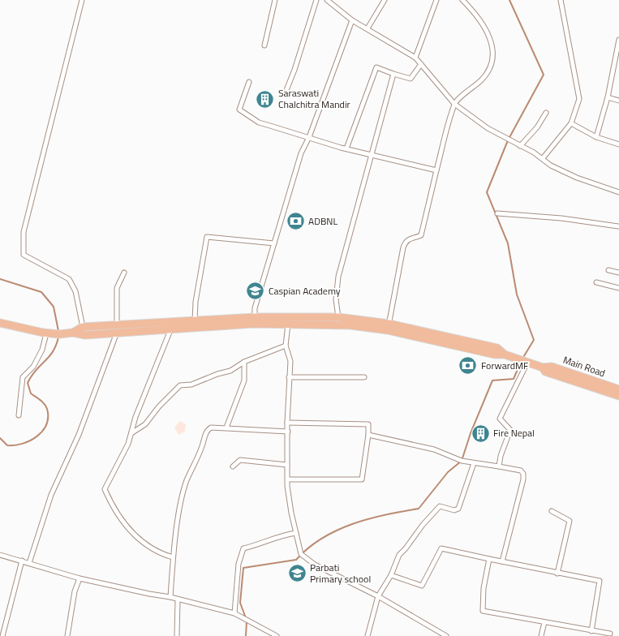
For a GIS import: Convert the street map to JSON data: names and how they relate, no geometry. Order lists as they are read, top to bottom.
{
  "streets": {
    "main road": ["Main Road"]
  },
  "places": {
    "building": ["Saraswati Chalchitra Mandir", "Fire Nepal"],
    "bank": ["ADBNL", "ForwardMF"],
    "school or university": ["Caspian Academy", "Parbati Primary school"]
  }
}
